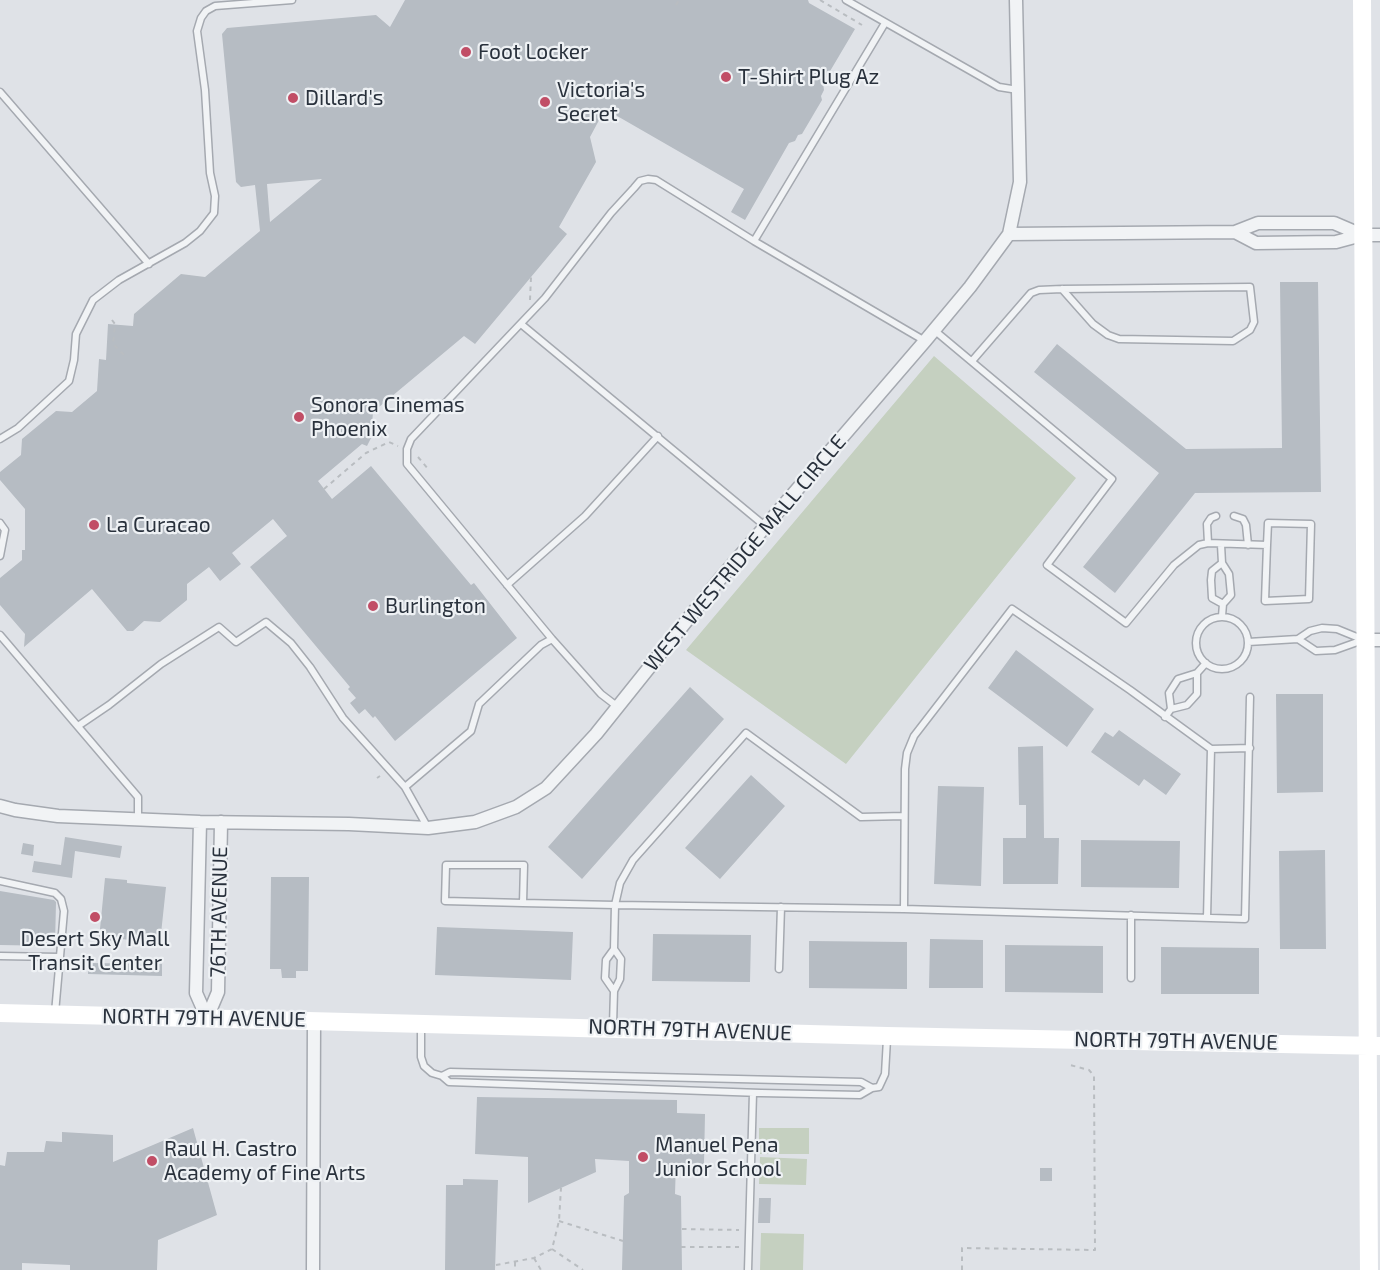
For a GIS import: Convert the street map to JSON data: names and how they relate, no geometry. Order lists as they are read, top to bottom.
{
  "streets": {
    "street": ["WEST WESTRIDGE MALL CIRCLE", "76TH AVENUE", "NORTH 79TH AVENUE"]
  },
  "crossings": [
    ["WEST WESTRIDGE MALL CIRCLE", "76TH AVENUE"],
    ["76TH AVENUE", "NORTH 79TH AVENUE"]
  ],
  "places": [
    "Foot Locker",
    "T-Shirt Plug Az",
    "Dillard's",
    "Victoria's Secret",
    "Sonora Cinemas Phoenix",
    "La Curacao",
    "Burlington",
    "Desert Sky Mall Transit Center",
    "Manuel Pena Junior School",
    "Raul H. Castro Academy of Fine Arts"
  ]
}
